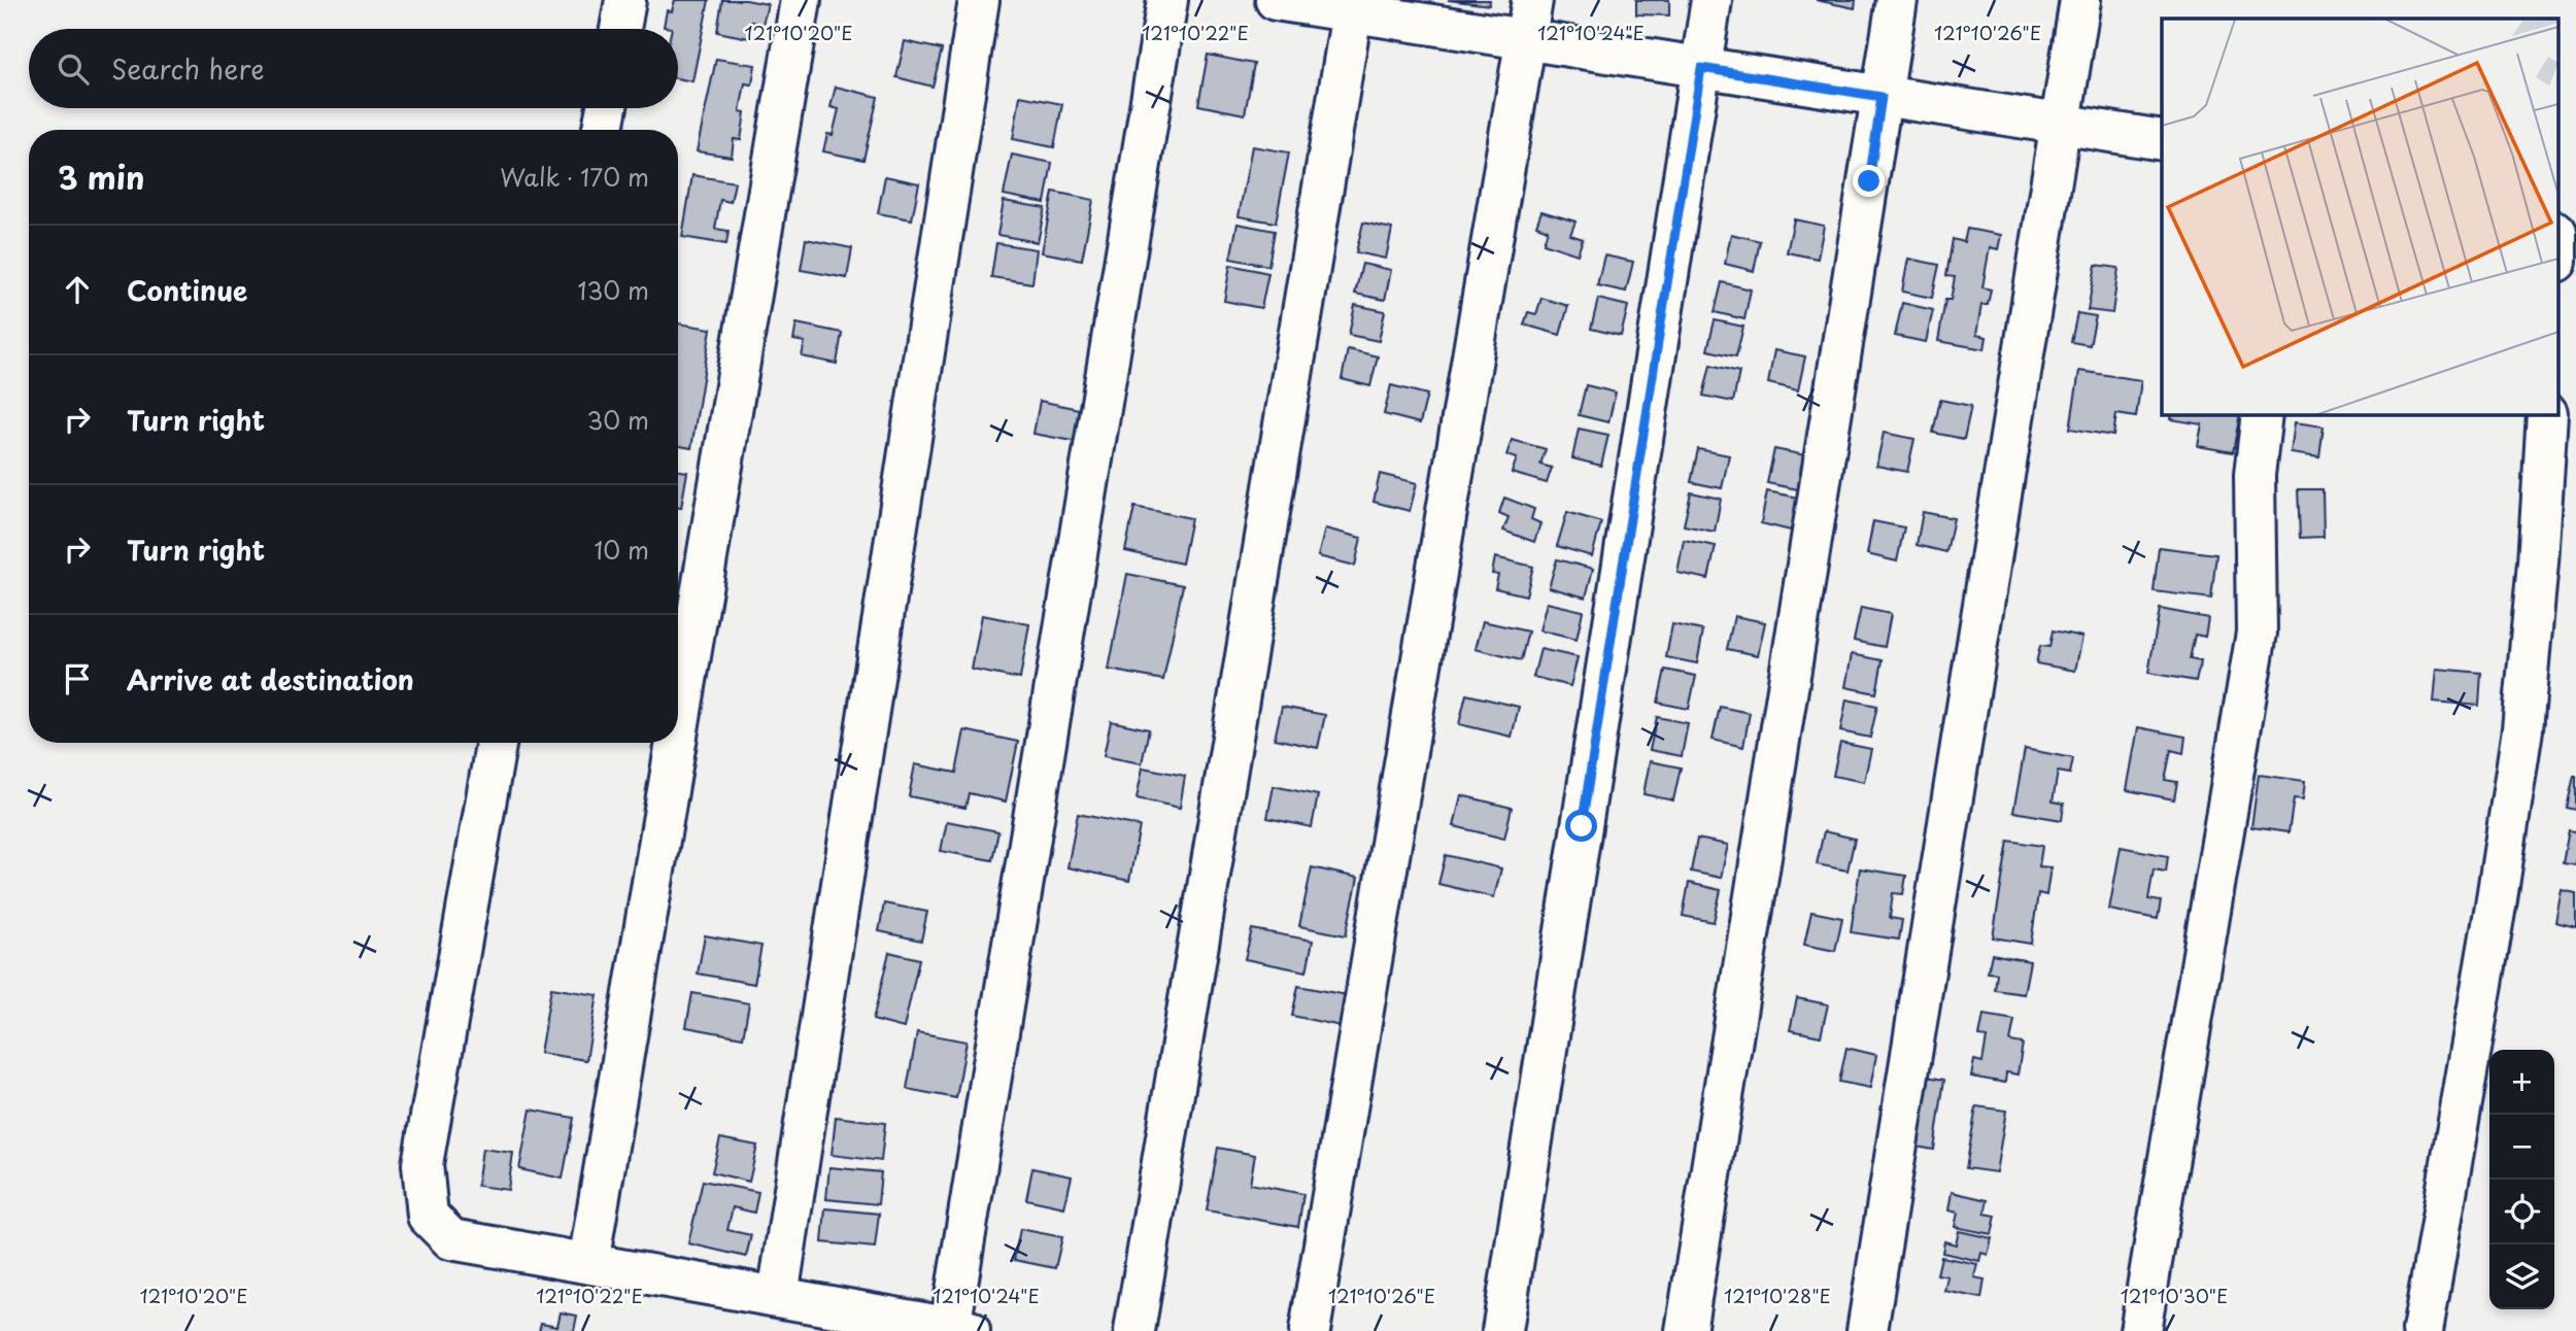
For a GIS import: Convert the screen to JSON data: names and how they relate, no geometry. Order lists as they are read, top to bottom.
{
  "page": {
    "search": "Search here",
    "heading": ["3 min", "Walk · 170 m"],
    "list": [
      ["Continue", "130 m"],
      ["Turn right", "30 m"],
      ["Turn right", "10 m"],
      "Arrive at destination"
    ],
    "map_buttons": ["+", "−"]
  },
  "coordinates": [
    "121°10'20\"E",
    "121°10'22\"E",
    "121°10'24\"E",
    "121°10'26\"E",
    "121°10'28\"E",
    "121°10'30\"E"
  ]
}
